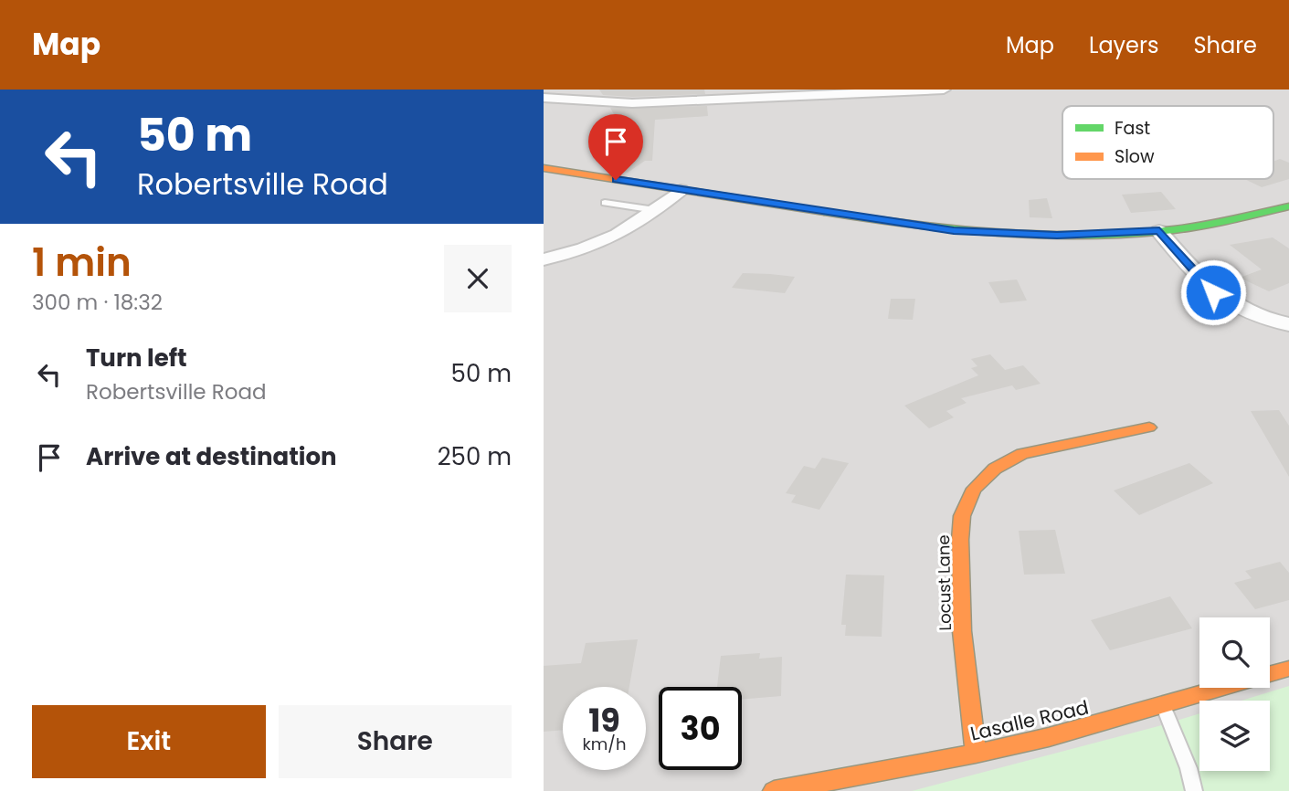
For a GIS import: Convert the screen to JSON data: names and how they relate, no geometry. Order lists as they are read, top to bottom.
{
  "streets": {
    "street": ["Locust Lane", "Lasalle Road"]
  },
  "crossings": [
    ["Locust Lane", "Lasalle Road"]
  ],
  "legend": ["Fast", "Slow"],
  "page": {
    "header": "Map",
    "nav": ["Map", "Layers", "Share"],
    "turn": ["50 m", "Robertsville Road"],
    "heading": ["1 min", "300 m · 18:32"],
    "list": [
      {
        "name": "Turn left",
        "note": "Robertsville Road",
        "value": "50 m"
      },
      {
        "name": "Arrive at destination",
        "value": "250 m"
      }
    ],
    "speed": "19 km/h",
    "limit": "30",
    "buttons": ["Exit", "Share"]
  }
}
